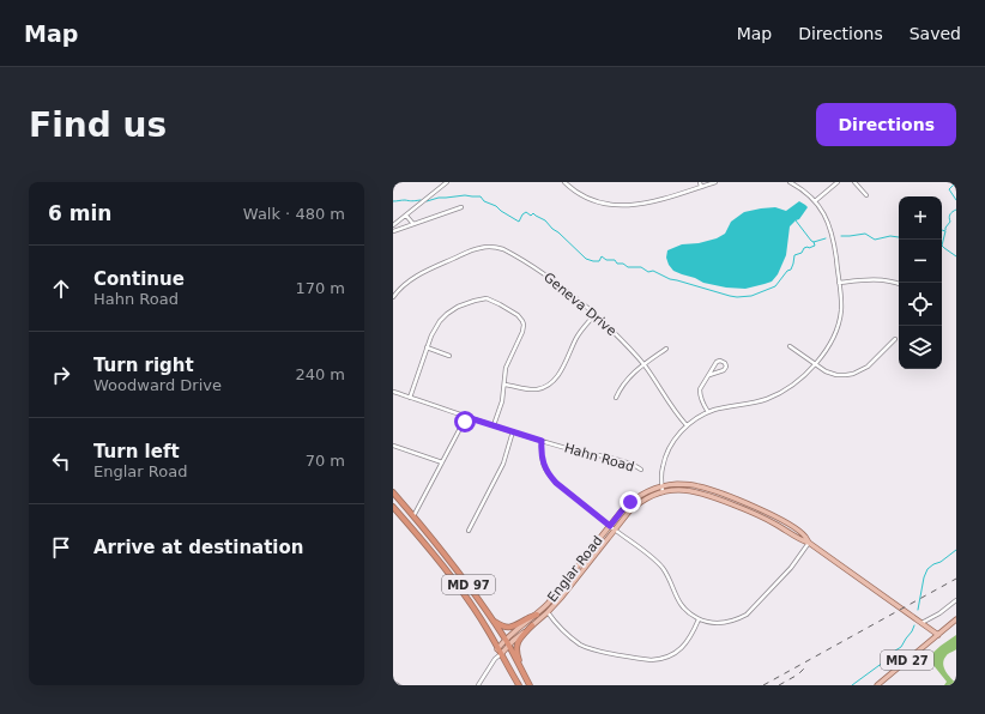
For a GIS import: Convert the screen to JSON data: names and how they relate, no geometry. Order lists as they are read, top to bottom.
{
  "streets": {
    "highway": ["MD 97"],
    "main road": ["Englar Road", "MD 27"],
    "street": ["Geneva Drive", "Hahn Road"]
  },
  "crossings": [
    ["Englar Road", "MD 97"]
  ],
  "page": {
    "header": "Map",
    "nav": ["Map", "Directions", "Saved"],
    "buttons": "Directions",
    "title": "Find us",
    "heading": ["6 min", "Walk · 480 m"],
    "map_buttons": ["+", "−"],
    "list": [
      ["Continue", "Hahn Road", "170 m"],
      ["Turn right", "Woodward Drive", "240 m"],
      ["Turn left", "Englar Road", "70 m"],
      "Arrive at destination"
    ]
  }
}
